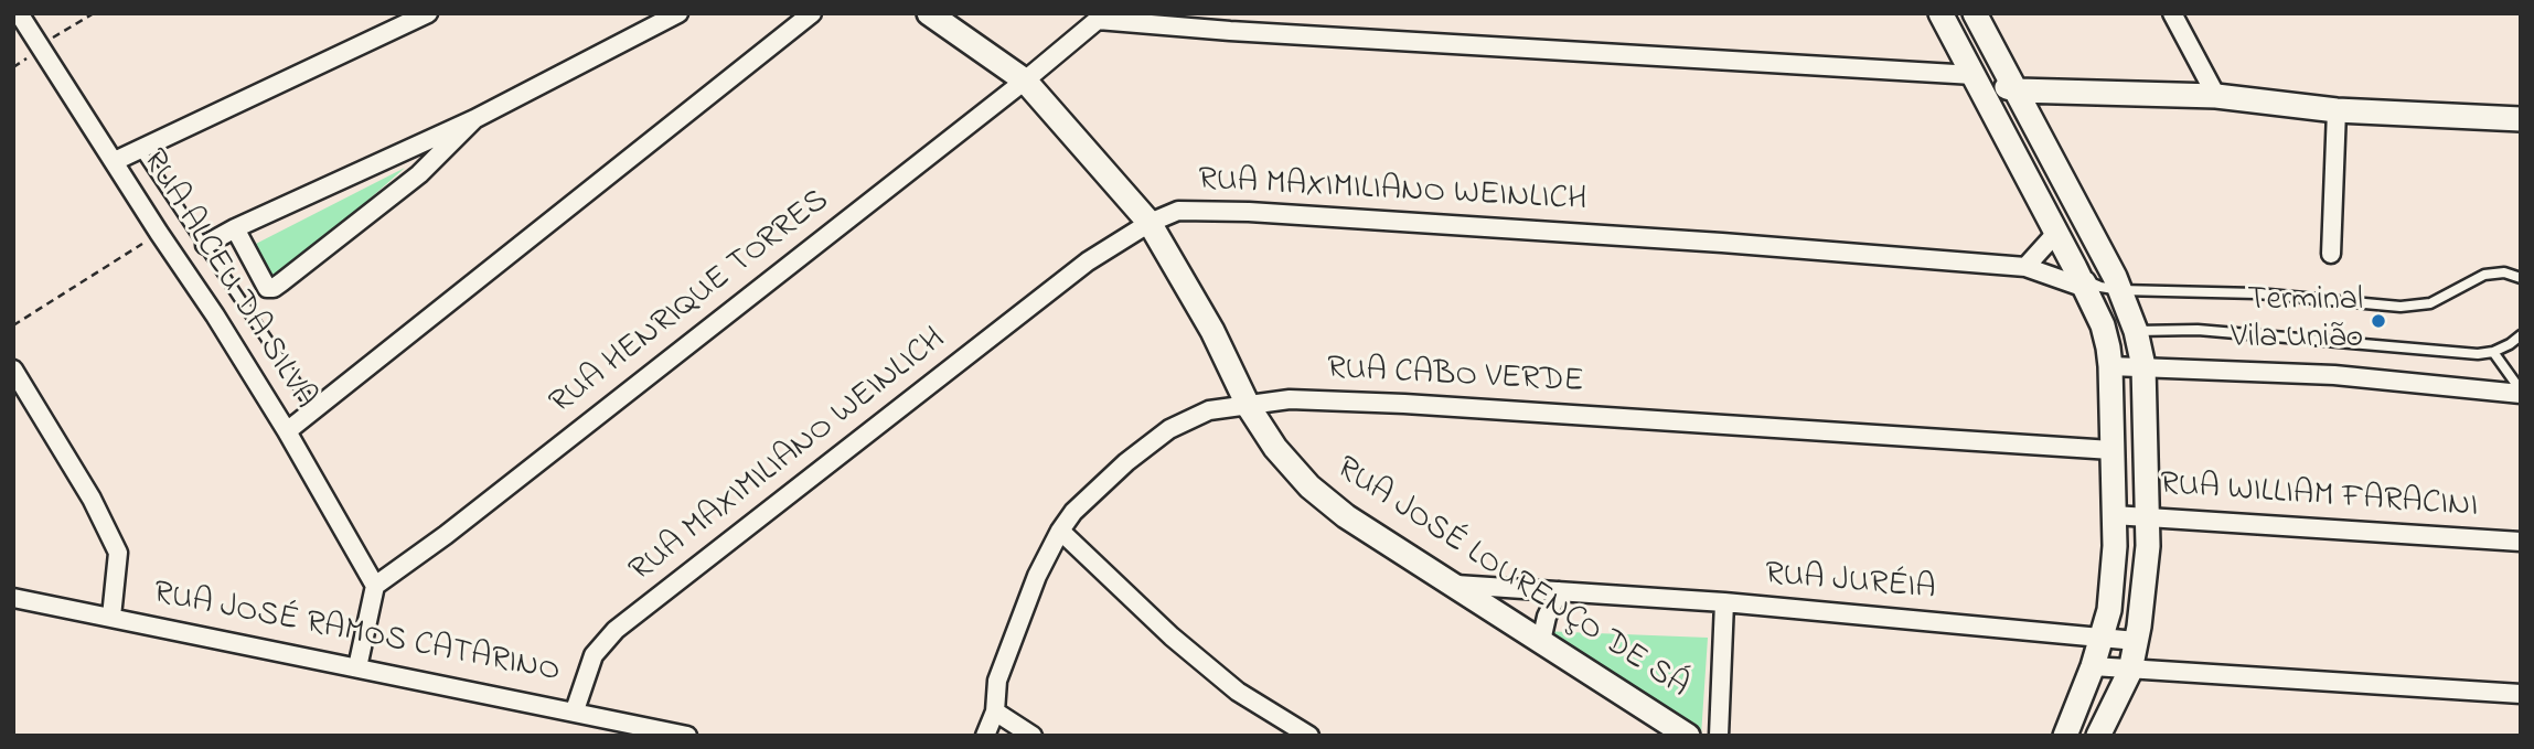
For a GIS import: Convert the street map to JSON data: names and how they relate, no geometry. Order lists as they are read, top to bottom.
{
  "streets": {
    "street": [
      "RUA MAXIMILIANO WEINLICH",
      "RUA ALCEU DA SILVA",
      "RUA HENRIQUE TORRES",
      "RUA CABO VERDE",
      "RUA WILLIAM FARACINI",
      "RUA JOSÉ LOURENÇO DE SÁ",
      "RUA JURÉIA",
      "RUA JOSÉ RAMOS CATARINO"
    ]
  },
  "crossings": [
    ["RUA MAXIMILIANO WEINLICH", "RUA JOSÉ LOURENÇO DE SÁ"],
    ["RUA MAXIMILIANO WEINLICH", "RUA JOSÉ RAMOS CATARINO"],
    ["RUA ALCEU DA SILVA", "RUA HENRIQUE TORRES"],
    ["RUA HENRIQUE TORRES", "RUA JOSÉ LOURENÇO DE SÁ"],
    ["RUA CABO VERDE", "RUA JOSÉ LOURENÇO DE SÁ"],
    ["RUA JOSÉ LOURENÇO DE SÁ", "RUA JURÉIA"]
  ],
  "places": ["Terminal Vila União"]
}
